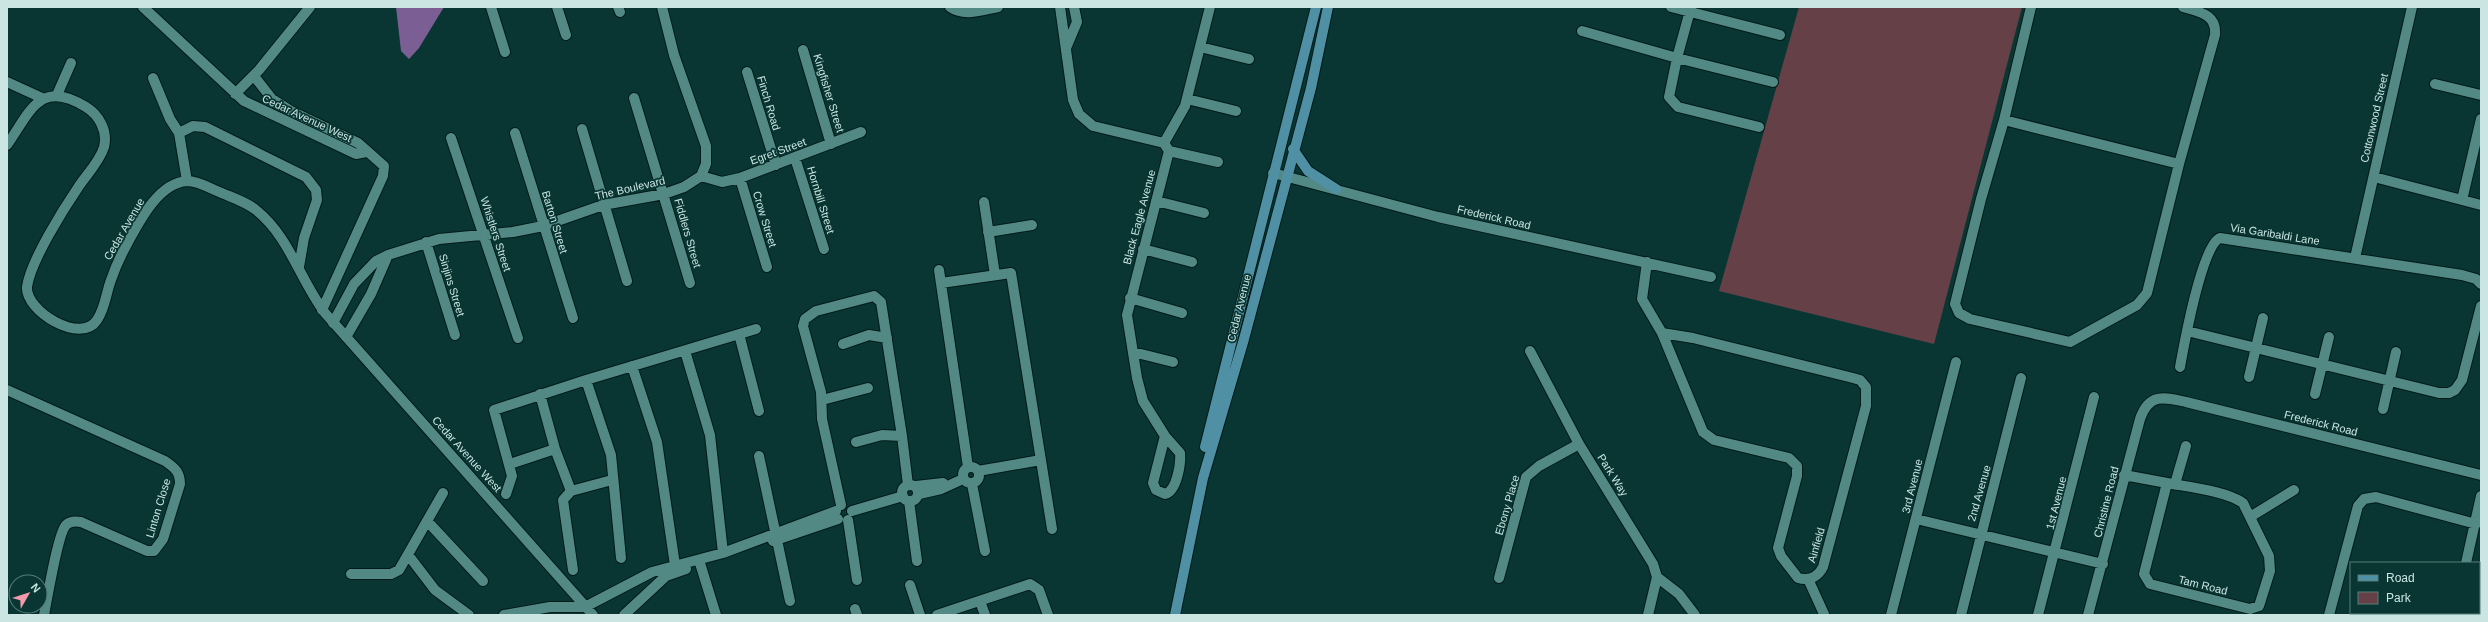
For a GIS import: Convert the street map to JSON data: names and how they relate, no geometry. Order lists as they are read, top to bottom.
{
  "streets": {
    "main road": ["Cedar Avenue"],
    "street": [
      "Kingfisher Street",
      "Finch Road",
      "Cedar Avenue West",
      "Cottonwood Street",
      "Egret Street",
      "The Boulevard",
      "Hornbill Street",
      "Black Eagle Avenue",
      "Frederick Road",
      "Crow Street",
      "Barton Street",
      "Fiddlers Street",
      "Whistlers Street",
      "Via Garibaldi Lane",
      "Sinjins Street",
      "Park Way",
      "3rd Avenue",
      "2nd Avenue",
      "Christine Road",
      "1st Avenue",
      "Ebony Place",
      "Linton Close",
      "Ainfield",
      "Tam Road"
    ]
  },
  "crossings": [
    ["Kingfisher Street", "Egret Street"],
    ["Finch Road", "Egret Street"],
    ["Cedar Avenue West", "The Boulevard"],
    ["Cottonwood Street", "Via Garibaldi Lane"],
    ["Egret Street", "The Boulevard"],
    ["Egret Street", "Hornbill Street"],
    ["Egret Street", "Crow Street"],
    ["The Boulevard", "Barton Street"],
    ["The Boulevard", "Fiddlers Street"],
    ["The Boulevard", "Whistlers Street"],
    ["The Boulevard", "Sinjins Street"],
    ["Frederick Road", "Cedar Avenue"],
    ["Frederick Road", "Christine Road"],
    ["Park Way", "Ebony Place"],
    ["Christine Road", "Tam Road"]
  ],
  "legend": ["Road", "Park"],
  "north": "top right"
}
